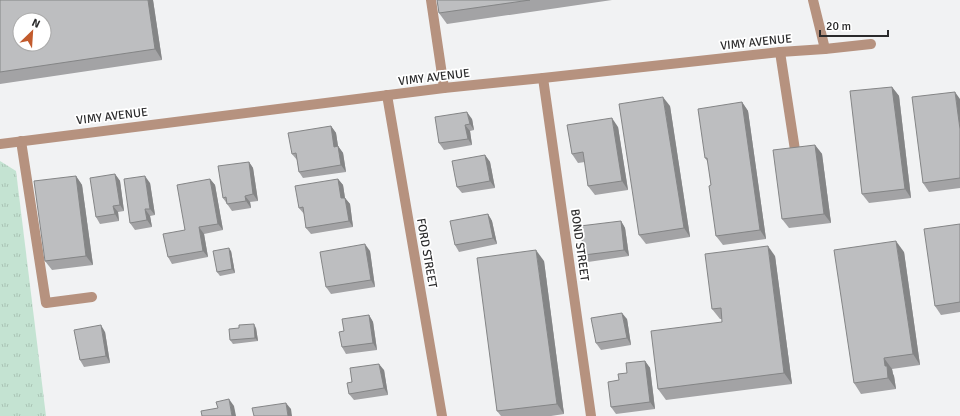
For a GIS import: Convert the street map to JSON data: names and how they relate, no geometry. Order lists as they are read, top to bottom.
{
  "streets": {
    "street": ["VIMY AVENUE", "BOND STREET", "FORD STREET"]
  },
  "crossings": [
    ["VIMY AVENUE", "BOND STREET"],
    ["VIMY AVENUE", "FORD STREET"]
  ],
  "scale_bar": "20 m",
  "north": "top right"
}
